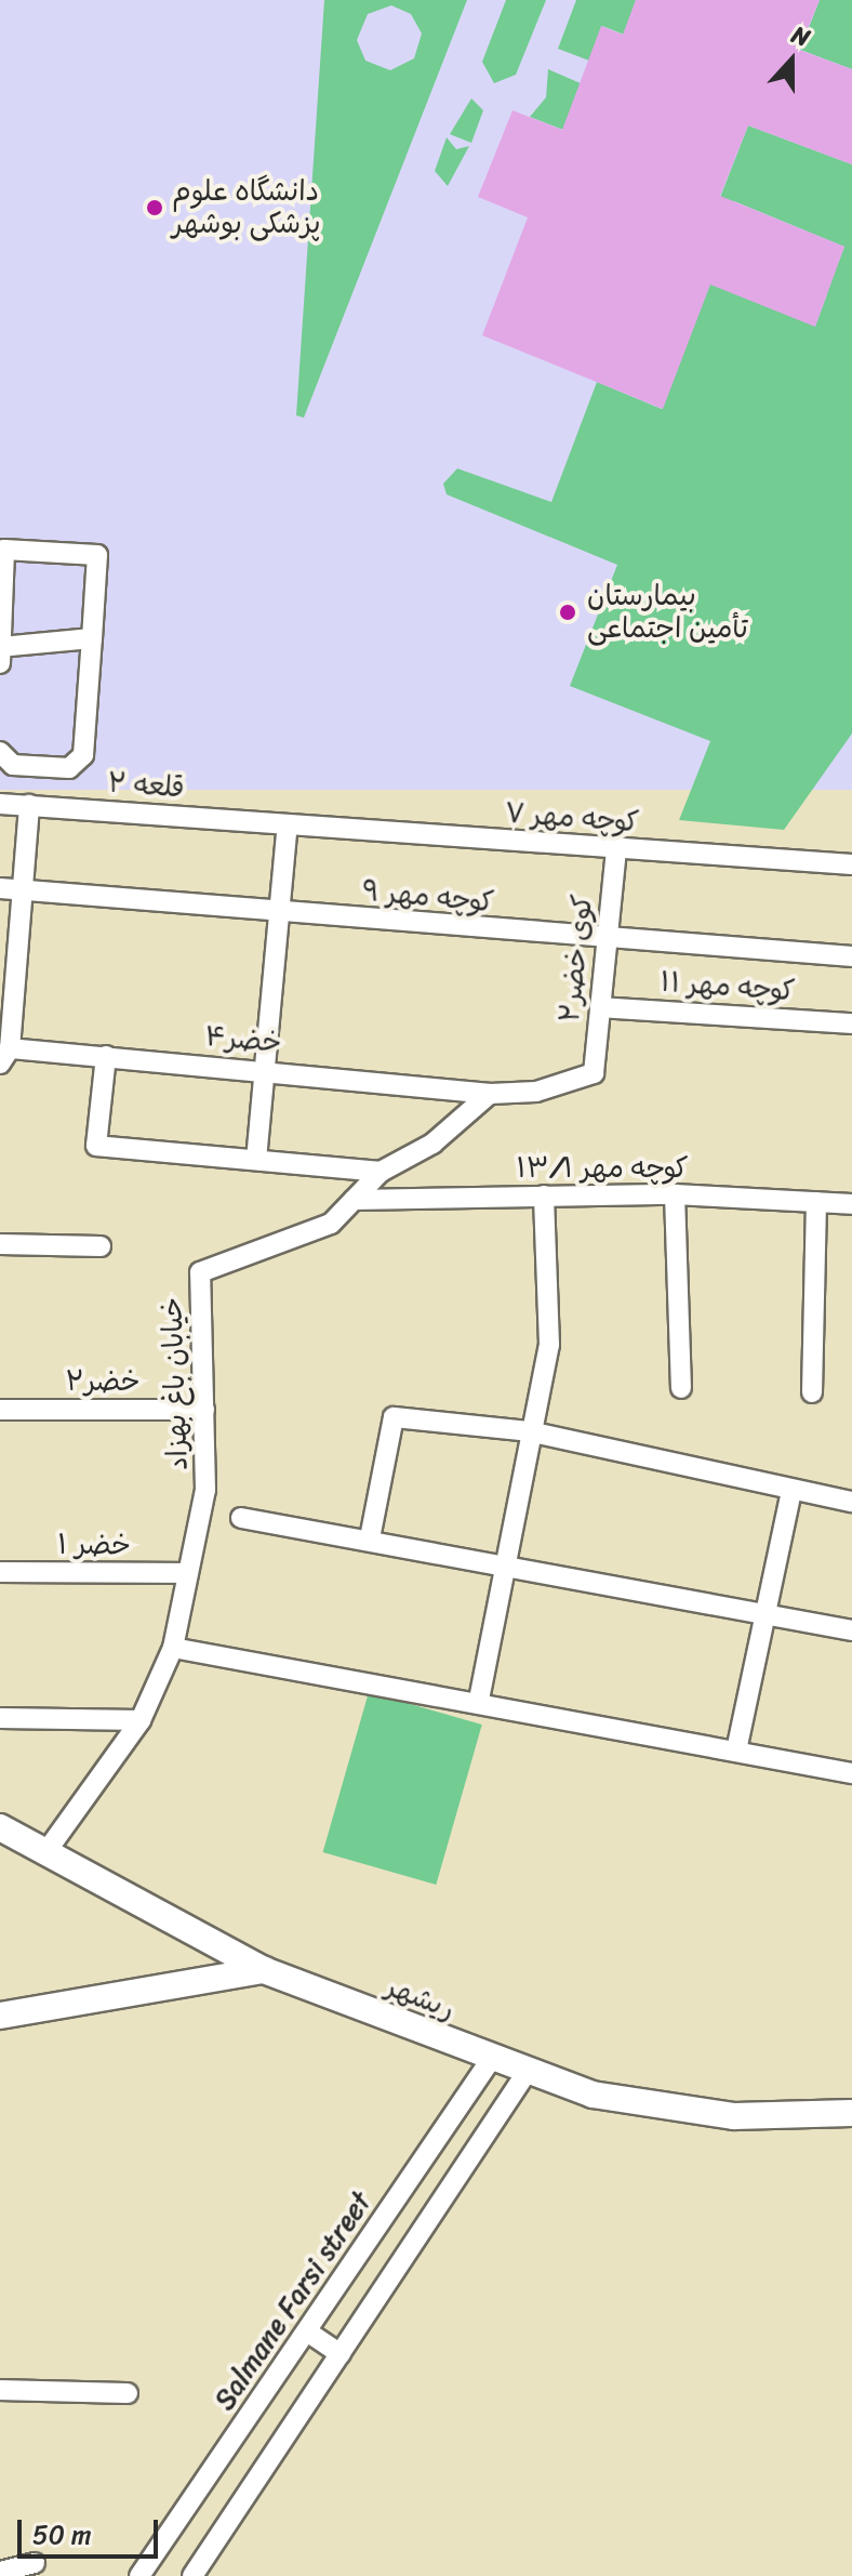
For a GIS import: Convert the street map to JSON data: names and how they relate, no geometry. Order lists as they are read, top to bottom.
{
  "streets": {
    "street": [
      "قلعه ۲",
      "کوچه مهر ۷",
      "کوچه مهر ۹",
      "کوی خضر۲",
      "کوچه مهر ۱۱",
      "خضر۴",
      "کوچه مهر ۱۳/۱",
      "خضر۲",
      "خیابان باغ بهزاد",
      "خضر ۱",
      "ریشهر",
      "Salmane Farsi street"
    ]
  },
  "crossings": [
    ["قلعه ۲", "کوچه مهر ۷"],
    ["کوچه مهر ۷", "کوی خضر۲"],
    ["کوچه مهر ۹", "کوی خضر۲"],
    ["کوی خضر۲", "کوچه مهر ۱۱"],
    ["کوی خضر۲", "خضر۴"],
    ["کوی خضر۲", "خیابان باغ بهزاد"],
    ["خضر۴", "خیابان باغ بهزاد"],
    ["کوچه مهر ۱۳/۱", "خیابان باغ بهزاد"],
    ["خضر۲", "خیابان باغ بهزاد"],
    ["خیابان باغ بهزاد", "خضر ۱"],
    ["خیابان باغ بهزاد", "ریشهر"],
    ["ریشهر", "Salmane Farsi street"]
  ],
  "places": ["دانشگاه علوم پزشکی بوشهر", "بیمارستان تأمین اجتماعی"],
  "scale_bar": "50 m",
  "north": "top"
}
